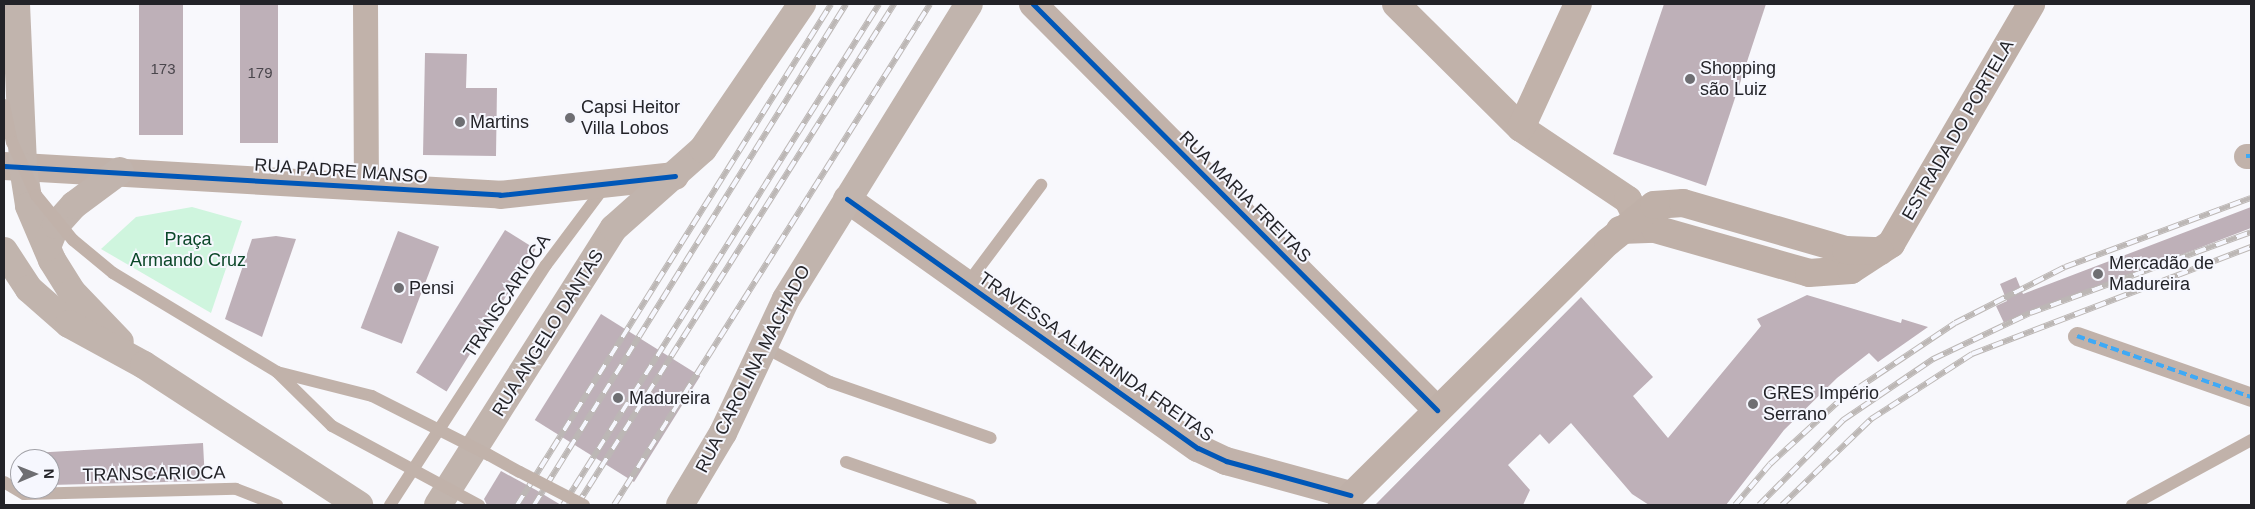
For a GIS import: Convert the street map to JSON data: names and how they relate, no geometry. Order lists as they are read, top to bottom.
{
  "streets": {
    "main road": ["ESTRADA DO PORTELA", "RUA ANGELO DANTAS", "RUA CAROLINA MACHADO"],
    "street": ["RUA PADRE MANSO", "RUA MARIA FREITAS", "TRAVESSA ALMERINDA FREITAS"],
    "lane": ["TRANSCARIOCA"]
  },
  "crossings": [
    ["RUA PADRE MANSO", "TRANSCARIOCA"],
    ["RUA PADRE MANSO", "RUA ANGELO DANTAS"],
    ["TRAVESSA ALMERINDA FREITAS", "RUA CAROLINA MACHADO"]
  ],
  "parks": ["Praça Armando Cruz"],
  "places": [
    "Shopping são Luiz",
    "Capsi Heitor Villa Lobos",
    "Martins",
    "Mercadão de Madureira",
    "Pensi",
    "Madureira",
    "GRES Império Serrano"
  ],
  "house_numbers": ["173", "179"],
  "north": "right"
}
